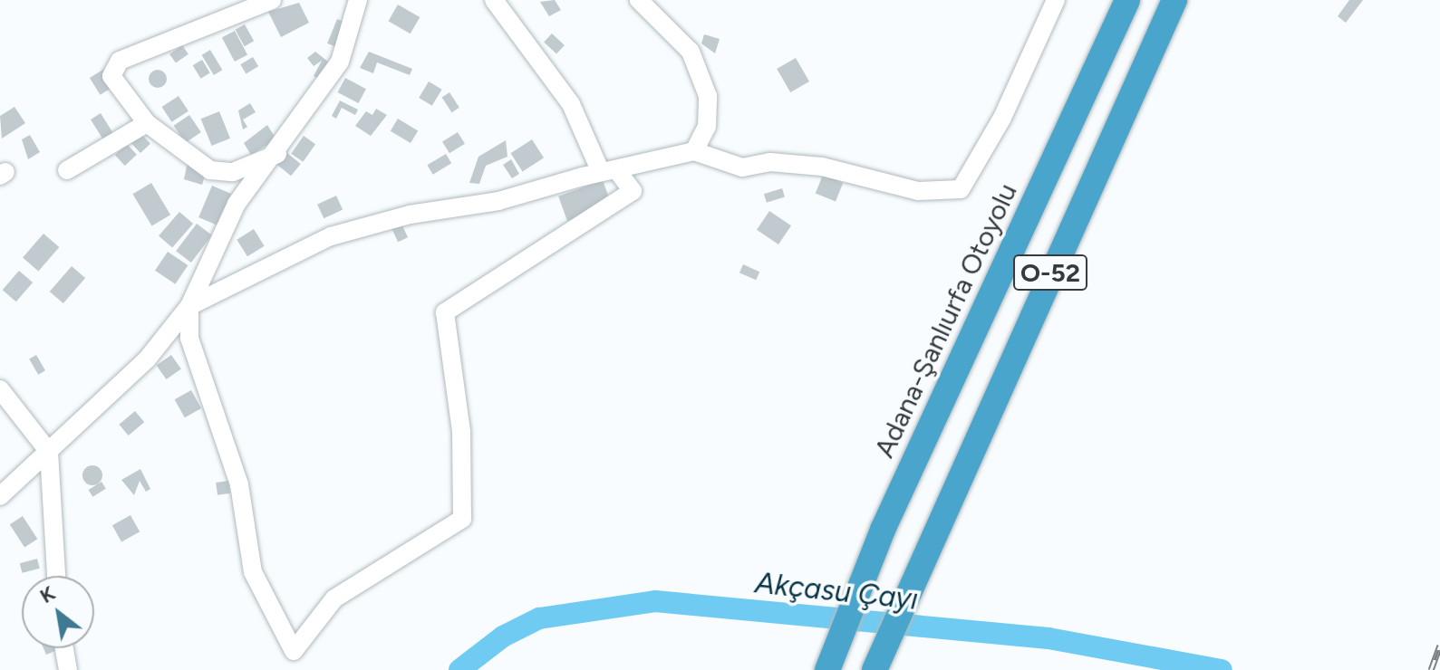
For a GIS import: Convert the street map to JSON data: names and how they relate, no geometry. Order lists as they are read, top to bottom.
{
  "streets": {
    "highway": ["O-52", "Adana-Şanlıurfa Otoyolu"]
  },
  "water": ["Akçasu Çayı"],
  "north": "top left"
}
